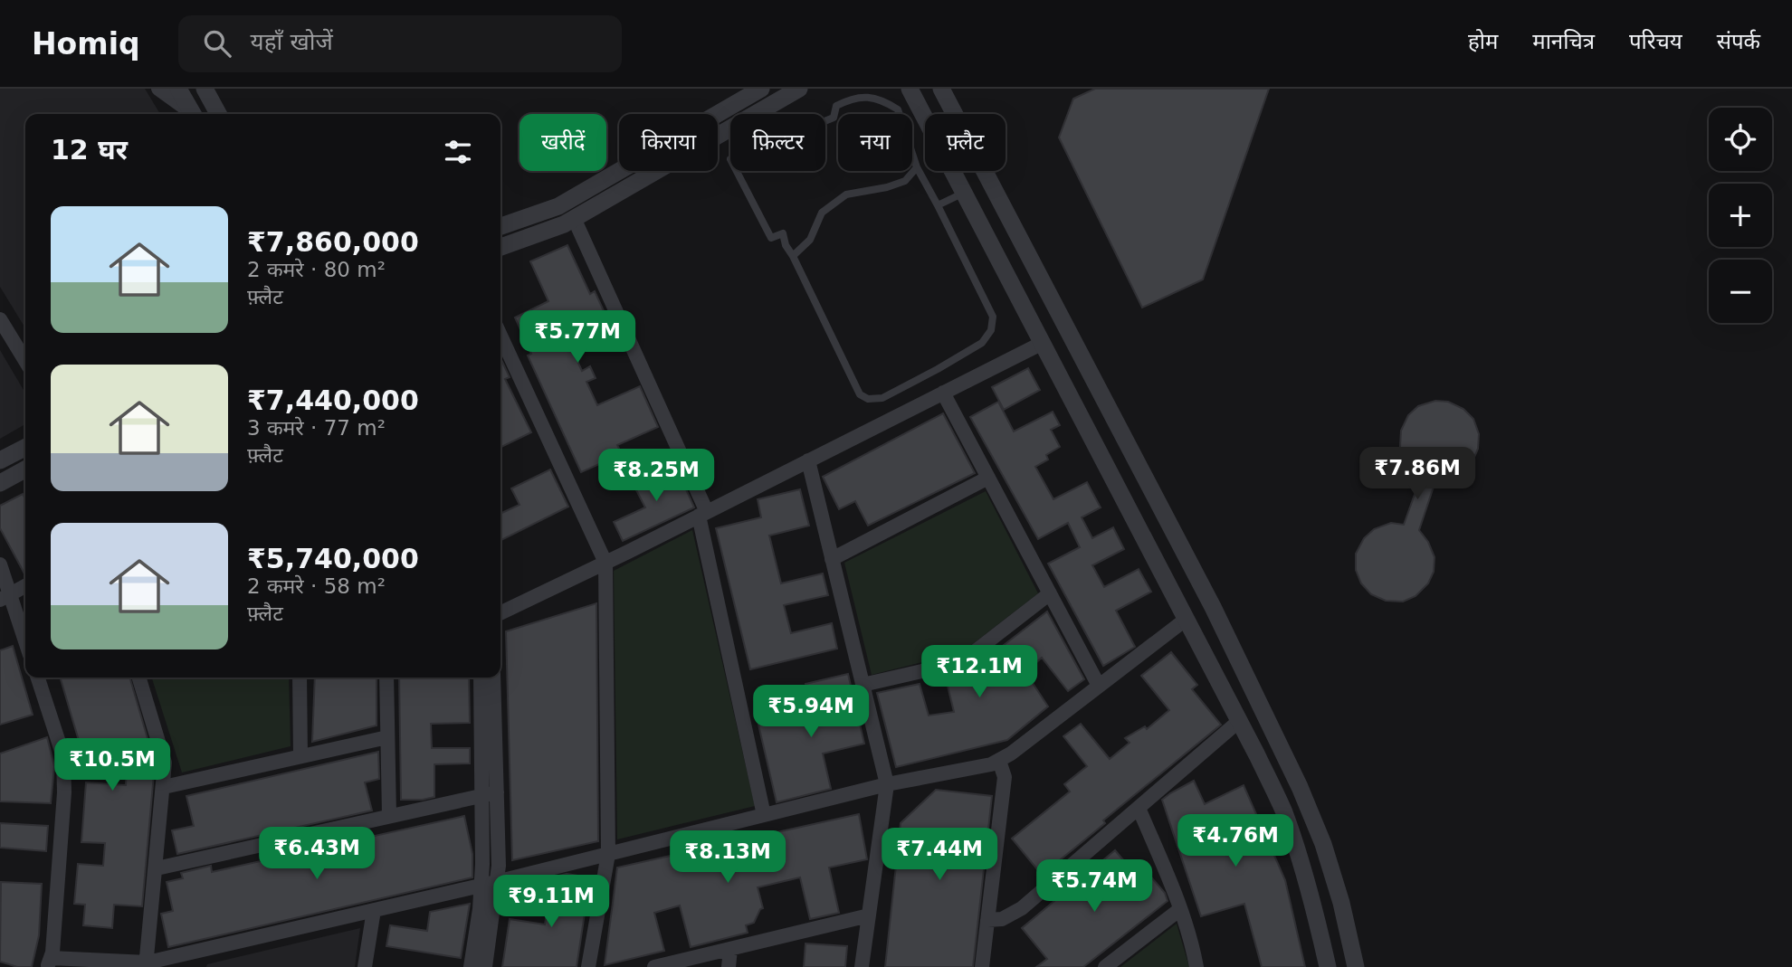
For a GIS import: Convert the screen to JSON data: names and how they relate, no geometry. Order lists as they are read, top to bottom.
{
  "page": {
    "header": "Homiq",
    "search": "यहाँ खोजें",
    "nav": [
      "होम",
      "मानचित्र",
      "परिचय",
      "संपर्क"
    ],
    "map_buttons": ["+", "−"],
    "chip": [
      "खरीदें",
      "किराया",
      "फ़िल्टर",
      "नया",
      "फ़्लैट"
    ],
    "heading": "12 घर",
    "list": [
      {
        "name": "₹7,860,000",
        "note": "2 कमरे · 80 m² · फ़्लैट"
      },
      {
        "name": "₹7,440,000",
        "note": "3 कमरे · 77 m² · फ़्लैट"
      },
      {
        "name": "₹5,740,000",
        "note": "2 कमरे · 58 m² · फ़्लैट"
      }
    ],
    "price": [
      "₹5.77M",
      "₹7.86M",
      "₹8.25M",
      "₹12.1M",
      "₹5.94M",
      "₹10.5M",
      "₹4.76M",
      "₹6.43M",
      "₹7.44M",
      "₹8.13M",
      "₹5.74M",
      "₹9.11M"
    ]
  }
}
